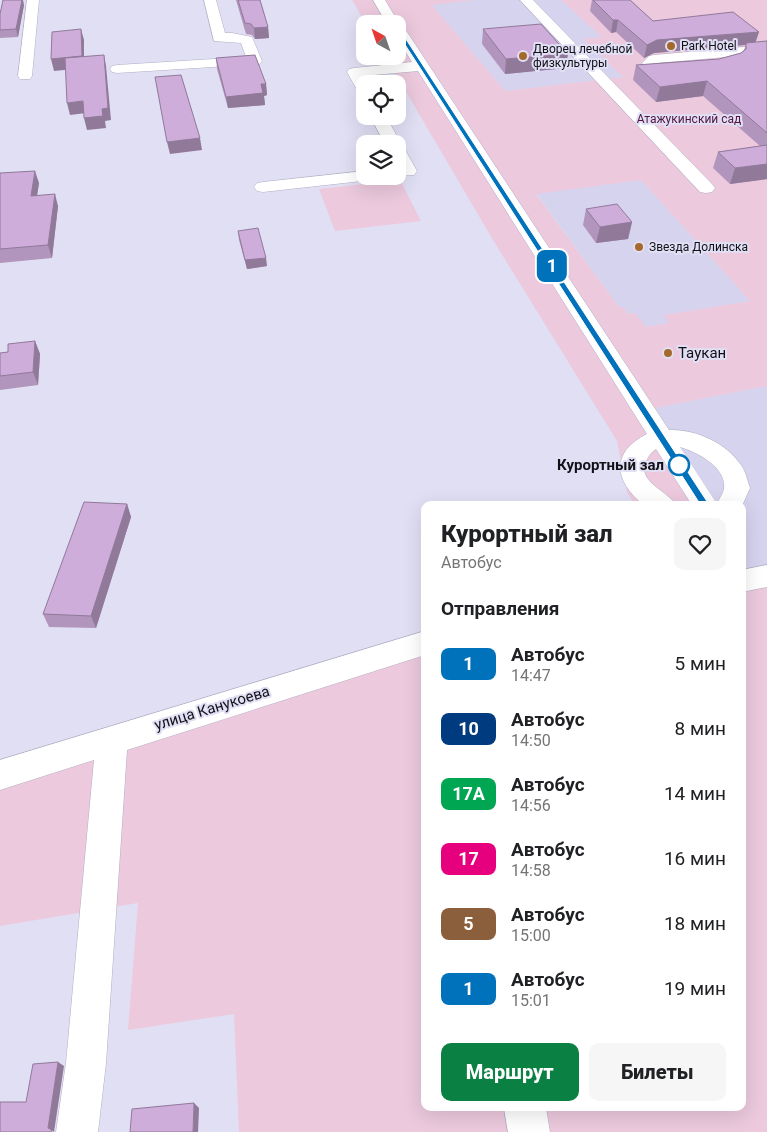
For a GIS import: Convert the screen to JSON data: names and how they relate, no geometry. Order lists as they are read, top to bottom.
{
  "streets": {
    "street": ["улица Канукоева"]
  },
  "parks": ["Атажукинский сад"],
  "places": [
    "Park Hotel",
    "Дворец лечебной физкультуры",
    "Звезда Долинска",
    "Таукан",
    "Курортный зал"
  ],
  "lines": ["bus line 1"],
  "north": "top left",
  "page": {
    "on_map": "1",
    "heading": [
      ["Курортный зал", "Автобус"],
      "Отправления"
    ],
    "list": [
      {
        "mark": "1",
        "name": "Автобус",
        "note": "14:47",
        "value": "5 мин"
      },
      {
        "mark": "10",
        "name": "Автобус",
        "note": "14:50",
        "value": "8 мин"
      },
      {
        "mark": "17А",
        "name": "Автобус",
        "note": "14:56",
        "value": "14 мин"
      },
      {
        "mark": "17",
        "name": "Автобус",
        "note": "14:58",
        "value": "16 мин"
      },
      {
        "mark": "5",
        "name": "Автобус",
        "note": "15:00",
        "value": "18 мин"
      },
      {
        "mark": "1",
        "name": "Автобус",
        "note": "15:01",
        "value": "19 мин"
      }
    ],
    "buttons": ["Маршрут", "Билеты"]
  }
}
